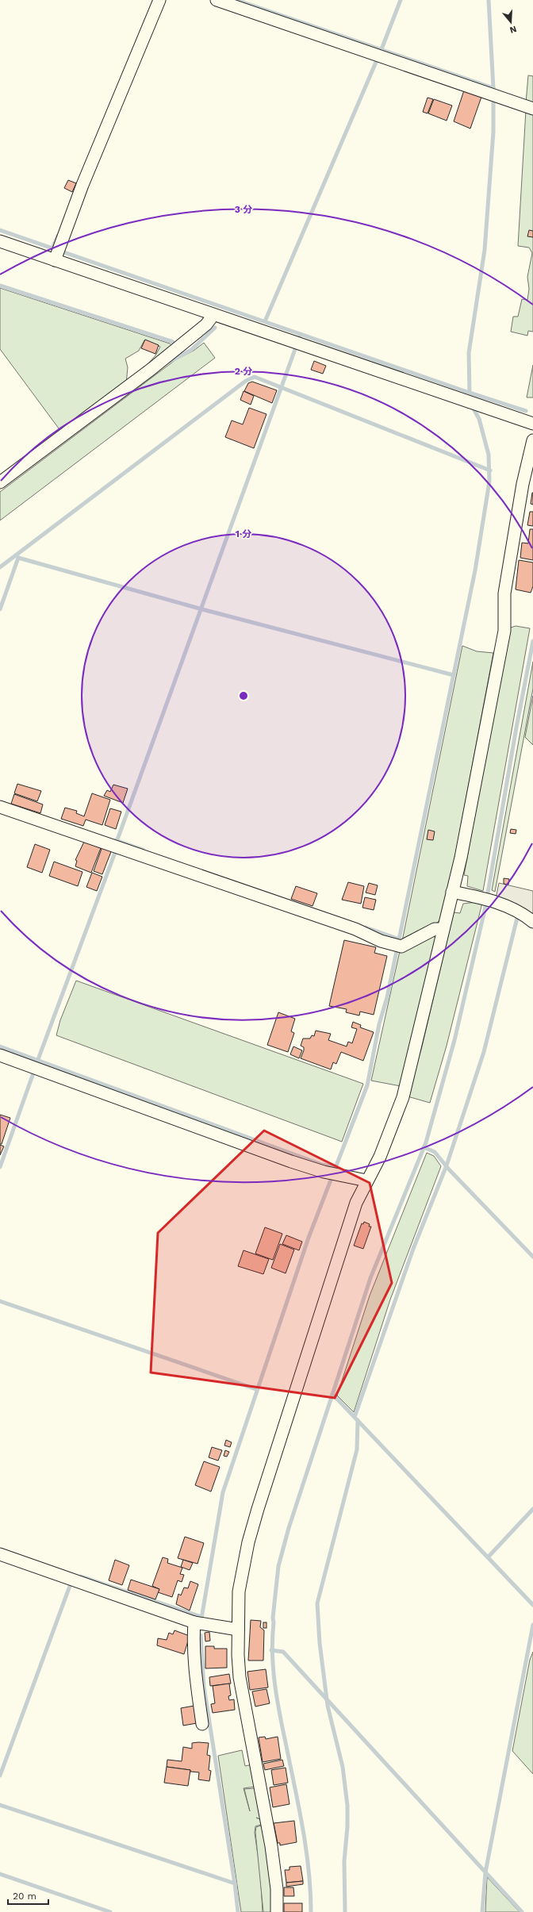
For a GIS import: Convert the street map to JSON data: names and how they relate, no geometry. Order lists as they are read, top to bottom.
{
  "scale_bar": "20 m",
  "north": "bottom",
  "rings": ["3 分", "2 分", "1 分"]
}
